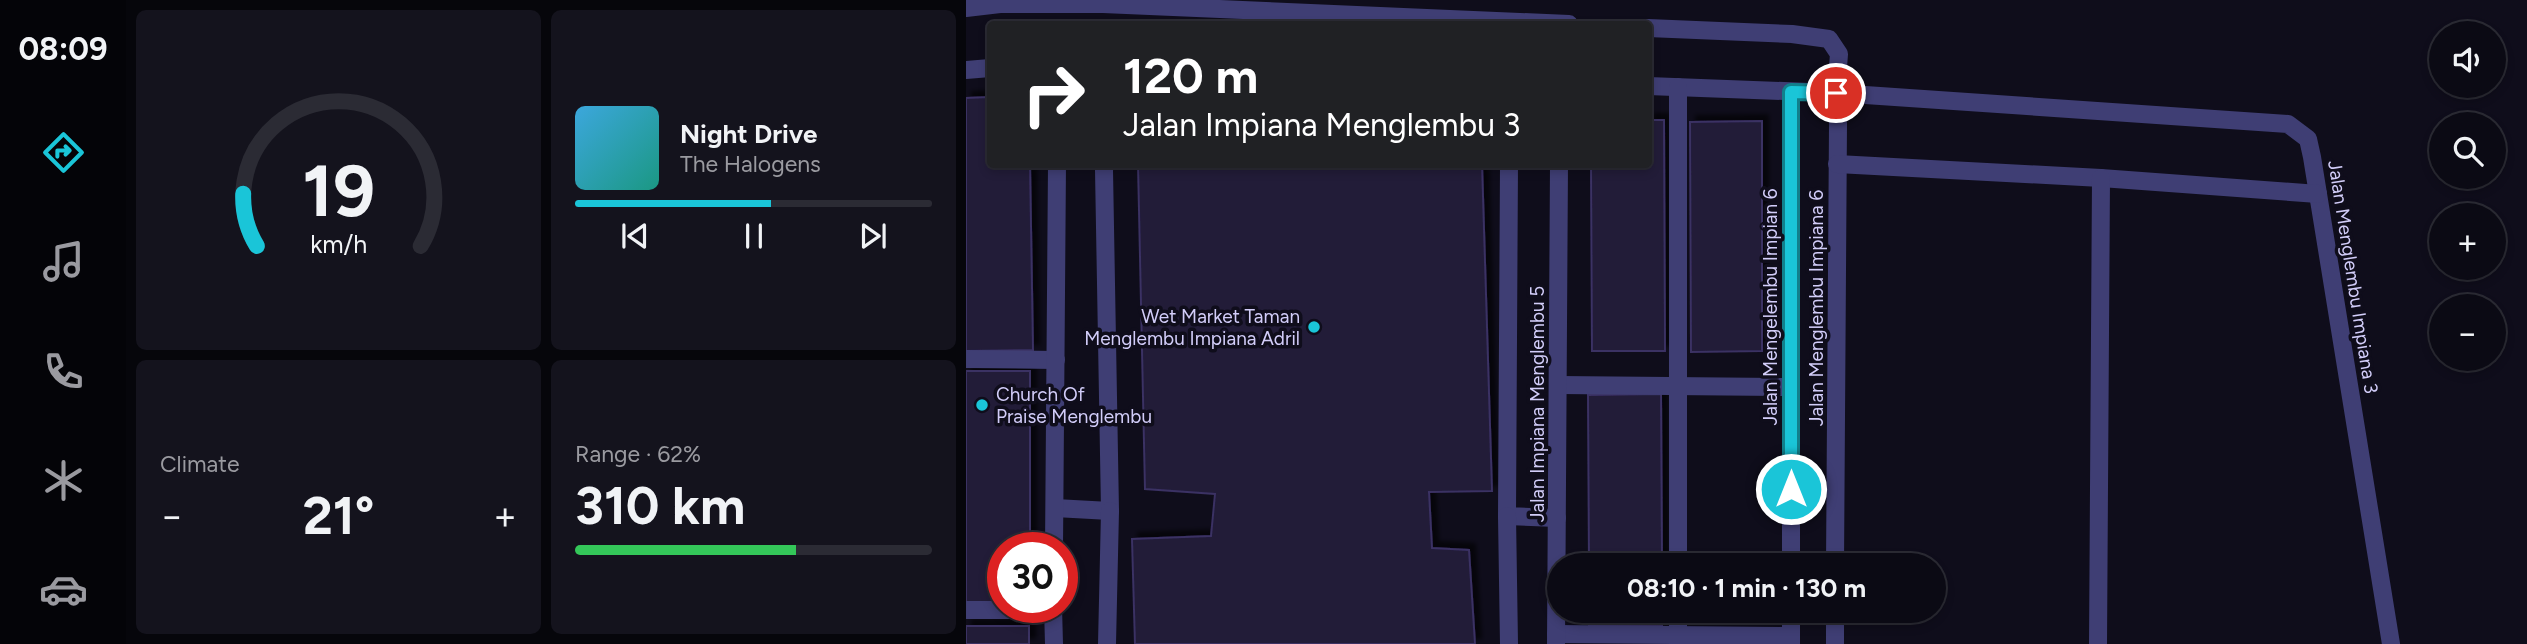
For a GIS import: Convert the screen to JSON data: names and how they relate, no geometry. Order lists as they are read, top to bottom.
{
  "streets": {
    "street": [
      "Jalan Menglembu Impiana 3",
      "Jalan Mengelembu Impian 6",
      "Jalan Menglembu Impiana 6",
      "Jalan Impiana Menglembu 5"
    ]
  },
  "crossings": [
    ["Jalan Menglembu Impiana 3", "Jalan Mengelembu Impian 6"],
    ["Jalan Menglembu Impiana 3", "Jalan Menglembu Impiana 6"]
  ],
  "places": ["Wet Market Taman Menglembu Impiana Adril", "Church Of Praise Menglembu"],
  "page": {
    "tabs": "08:09",
    "map_buttons": ["+", "−"],
    "turn": ["120 m", "Jalan Impiana Menglembu 3"],
    "song": ["Night Drive", "The Halogens"],
    "tile": [
      "Climate",
      ["Range · 62%", "310 km"]
    ],
    "heat": ["−", "21°", "+"],
    "limit": "30",
    "trip": "08:10 · 1 min · 130 m",
    "gauge": ["19", "km/h"]
  }
}
